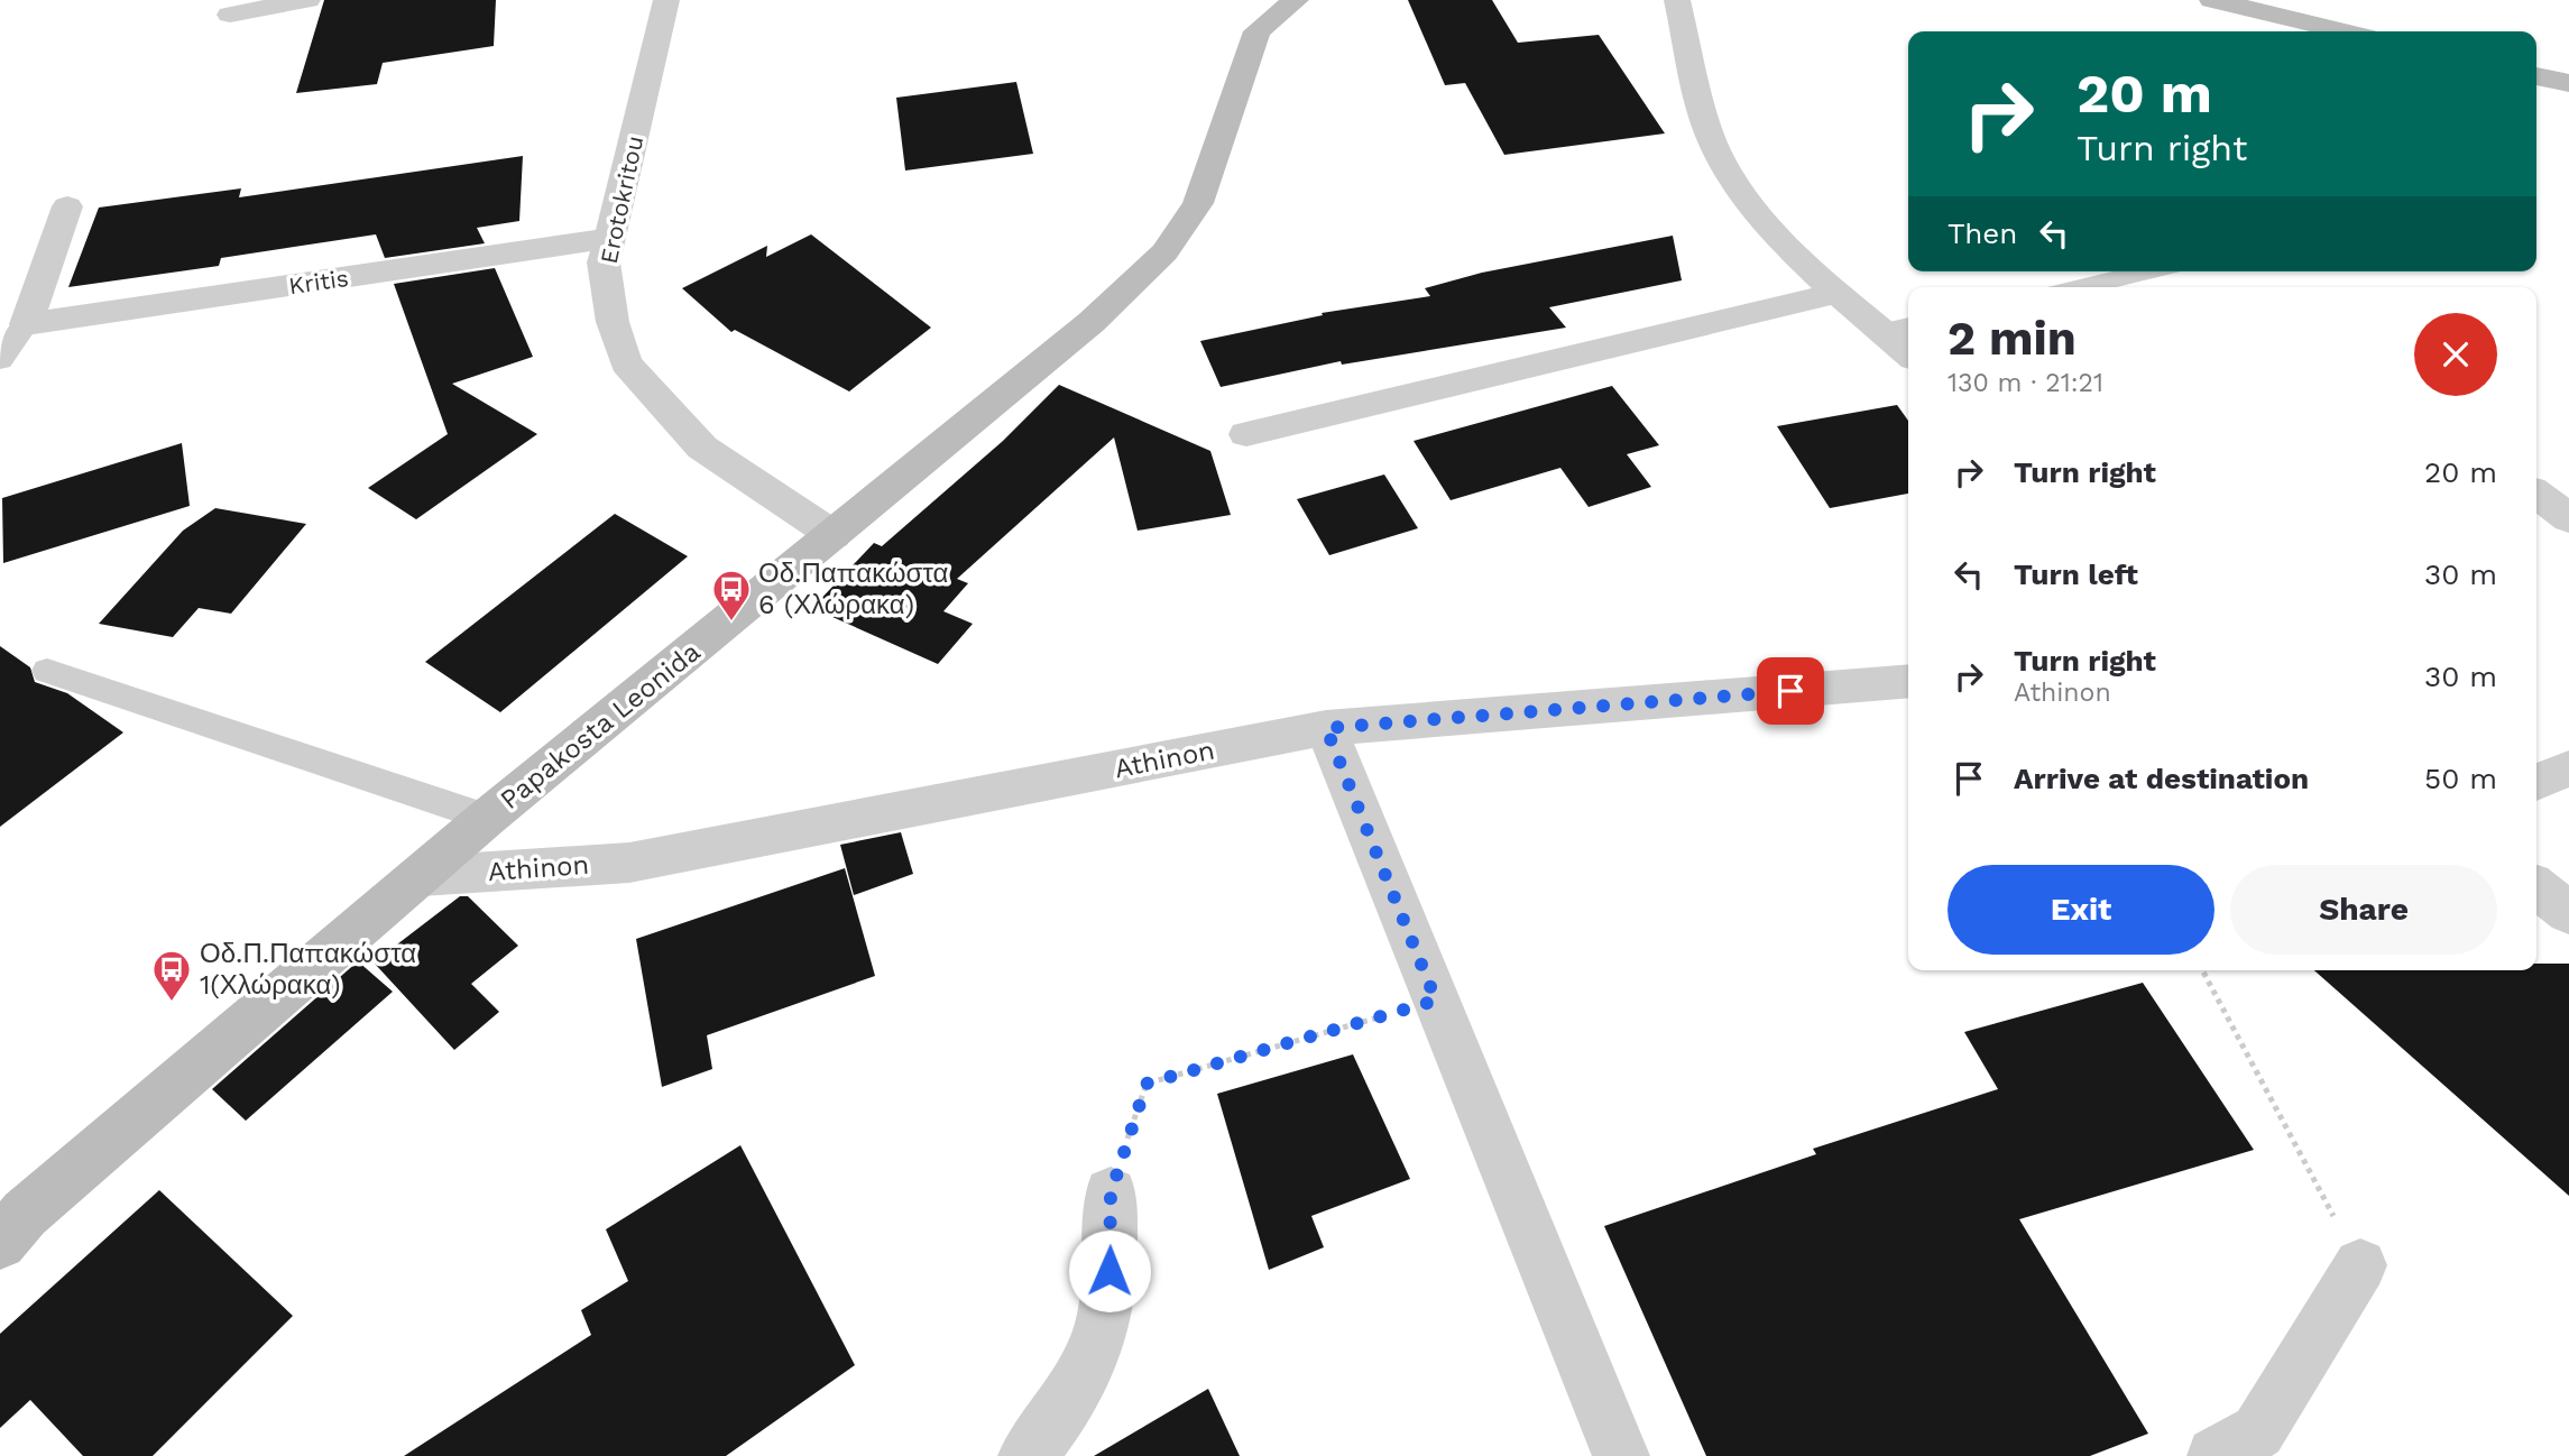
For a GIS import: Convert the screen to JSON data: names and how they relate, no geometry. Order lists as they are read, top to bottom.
{
  "streets": {
    "main road": ["Papakosta Leonida"],
    "street": ["Erotokritou", "Kritis", "Athinon"]
  },
  "crossings": [
    ["Erotokritou", "Kritis"],
    ["Erotokritou", "Papakosta Leonida"],
    ["Papakosta Leonida", "Athinon"]
  ],
  "places": {
    "bus stop": ["Οδ.Παπακώστα 6 (Χλώρακα)", "Οδ.Π.Παπακώστα 1(Χλώρακα)"]
  },
  "page": {
    "turn": ["20 m", "Turn right"],
    "then": "Then",
    "heading": ["2 min", "130 m · 21:21"],
    "list": [
      {
        "name": "Turn right",
        "value": "20 m"
      },
      {
        "name": "Turn left",
        "value": "30 m"
      },
      {
        "name": "Turn right",
        "note": "Athinon",
        "value": "30 m"
      },
      {
        "name": "Arrive at destination",
        "value": "50 m"
      }
    ],
    "buttons": ["Exit", "Share"]
  }
}
